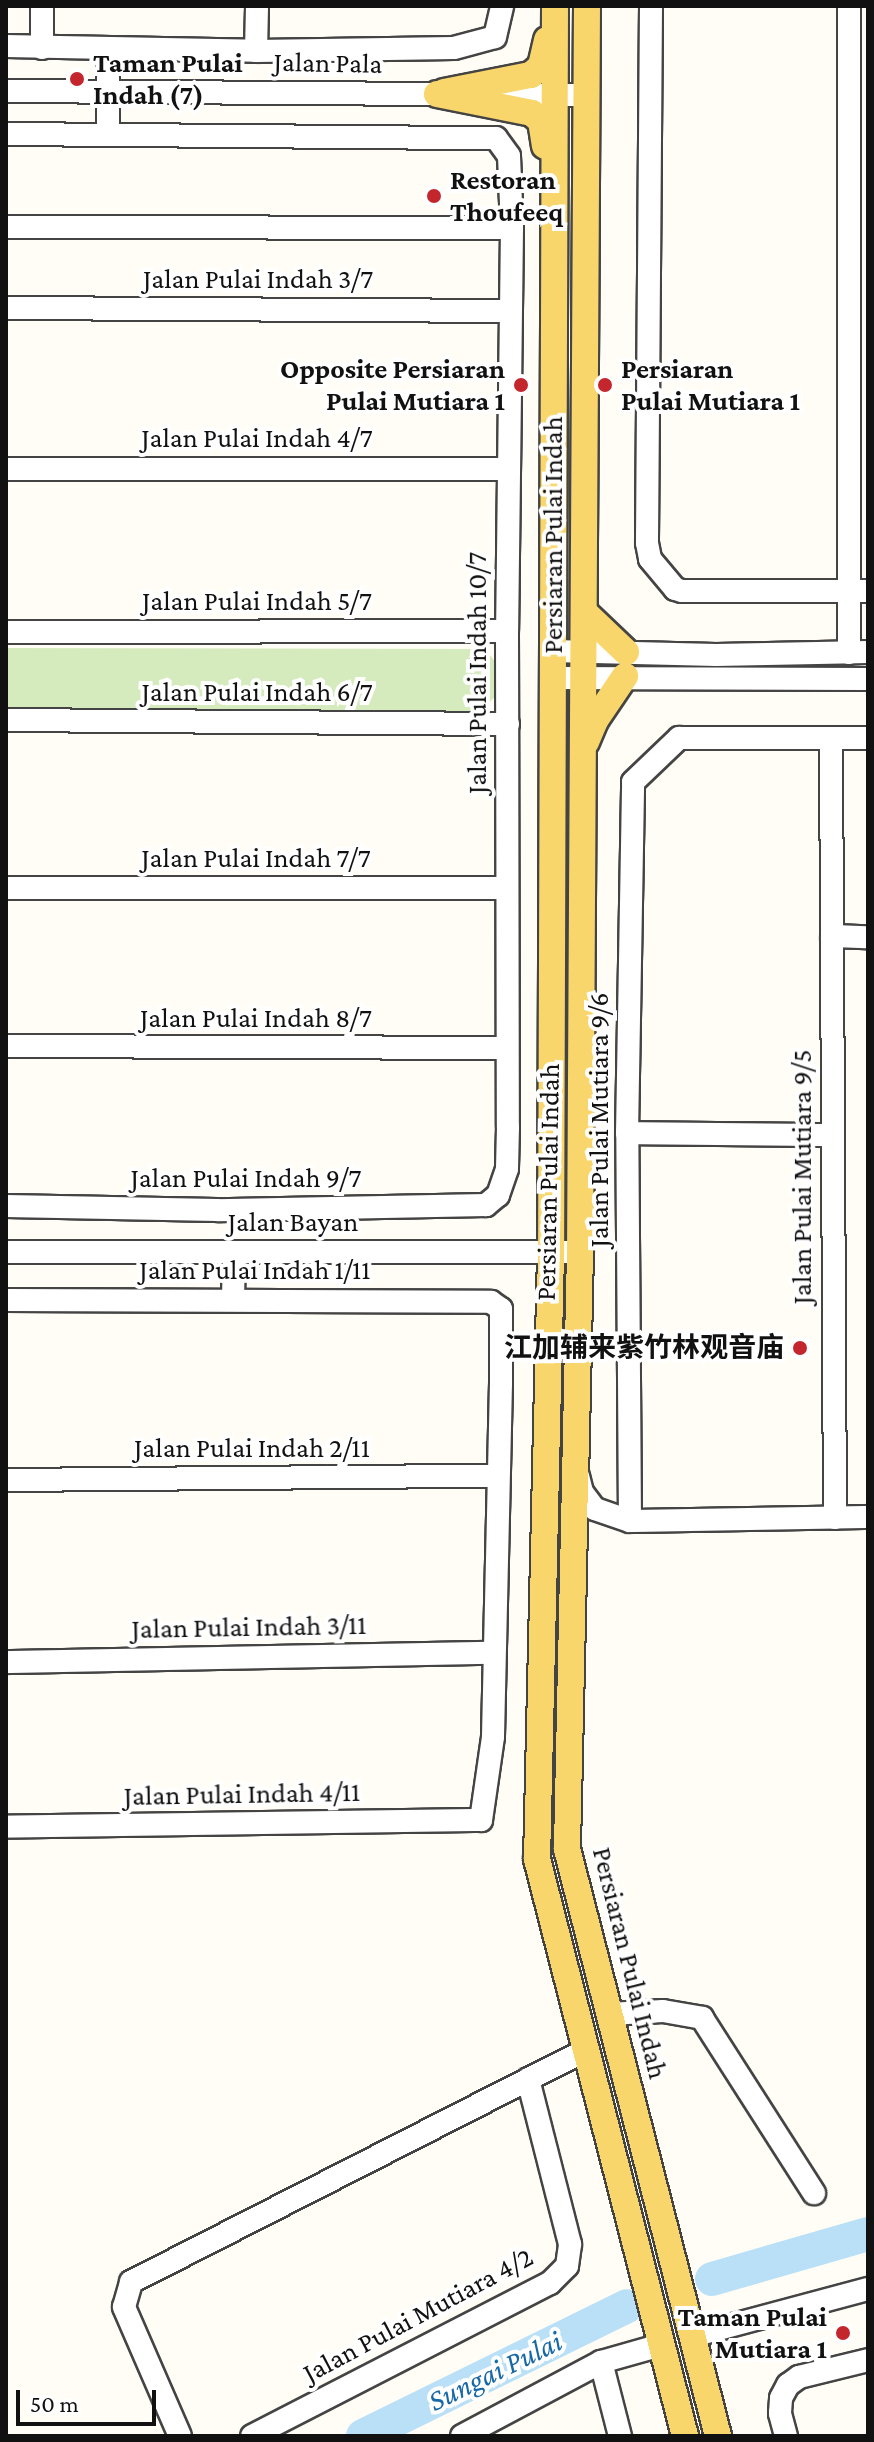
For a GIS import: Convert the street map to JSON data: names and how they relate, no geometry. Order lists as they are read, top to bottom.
{
  "streets": {
    "main road": ["Persiaran Pulai Indah"],
    "street": [
      "Jalan Pala",
      "Jalan Pulai Indah 3/7",
      "Jalan Pulai Indah 4/7",
      "Jalan Pulai Indah 5/7",
      "Jalan Pulai Indah 10/7",
      "Jalan Pulai Indah 6/7",
      "Jalan Pulai Indah 7/7",
      "Jalan Pulai Indah 8/7",
      "Jalan Pulai Mutiara 9/6",
      "Jalan Pulai Mutiara 9/5",
      "Jalan Pulai Indah 9/7",
      "Jalan Bayan",
      "Jalan Pulai Indah 1/11",
      "Jalan Pulai Indah 2/11",
      "Jalan Pulai Indah 3/11",
      "Jalan Pulai Indah 4/11",
      "Jalan Pulai Mutiara 4/2"
    ]
  },
  "crossings": [
    ["Jalan Pala", "Persiaran Pulai Indah"],
    ["Jalan Pulai Indah 3/7", "Jalan Pulai Indah 10/7"],
    ["Jalan Pulai Indah 4/7", "Jalan Pulai Indah 10/7"],
    ["Persiaran Pulai Indah", "Jalan Bayan"],
    ["Jalan Pulai Indah 5/7", "Jalan Pulai Indah 10/7"],
    ["Jalan Pulai Indah 10/7", "Jalan Pulai Indah 6/7"],
    ["Jalan Pulai Indah 10/7", "Jalan Pulai Indah 7/7"],
    ["Jalan Pulai Indah 10/7", "Jalan Pulai Indah 8/7"],
    ["Jalan Pulai Indah 10/7", "Jalan Pulai Indah 9/7"],
    ["Jalan Pulai Mutiara 9/6", "Jalan Pulai Mutiara 9/5"],
    ["Jalan Pulai Indah 1/11", "Jalan Pulai Indah 2/11"],
    ["Jalan Pulai Indah 3/11", "Jalan Pulai Indah 4/11"]
  ],
  "water": ["Sungai Pulai"],
  "places": [
    "Taman Pulai Indah (7)",
    "Restoran Thoufeeq",
    "Opposite Persiaran Pulai Mutiara 1",
    "Persiaran Pulai Mutiara 1",
    "江加辅来紫竹林观音庙",
    "Taman Pulai Mutiara 1"
  ],
  "scale_bar": "50 m"
}
